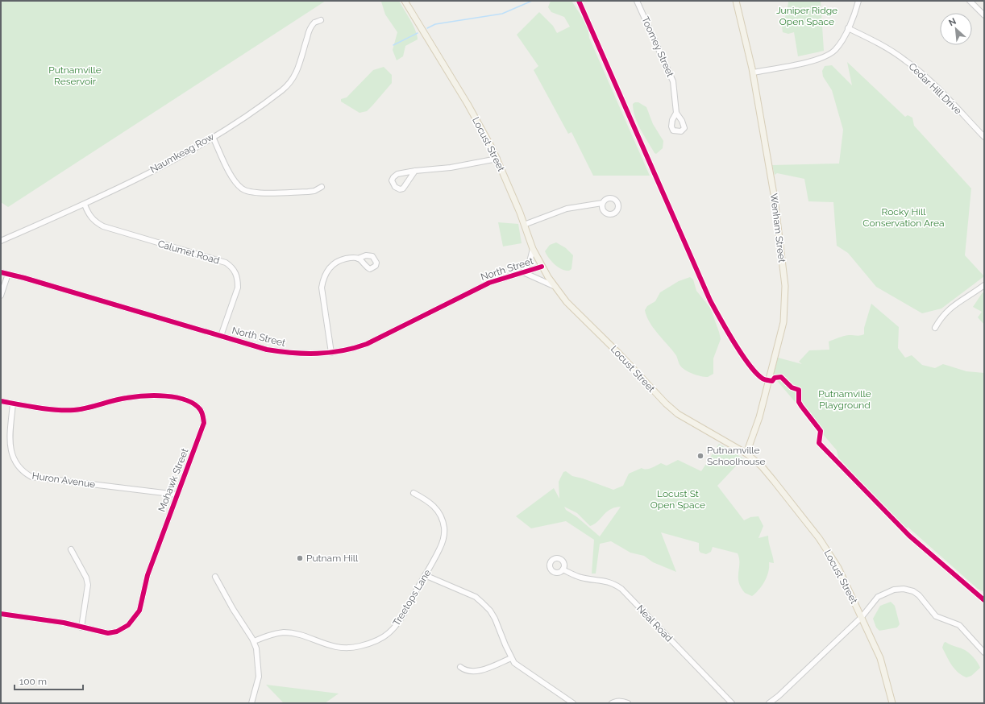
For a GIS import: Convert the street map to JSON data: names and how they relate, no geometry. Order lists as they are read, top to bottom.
{
  "streets": {
    "main road": ["Locust Street", "Wenham Street"],
    "street": [
      "Toomey Street",
      "Cedar Hill Drive",
      "Naumkeag Row",
      "Calumet Road",
      "North Street",
      "Huron Avenue",
      "Mohawk Street",
      "Treetops Lane",
      "Neal Road"
    ]
  },
  "crossings": [
    ["Locust Street", "Wenham Street"],
    ["Locust Street", "North Street"],
    ["Naumkeag Row", "Calumet Road"],
    ["Calumet Road", "North Street"],
    ["Huron Avenue", "Mohawk Street"]
  ],
  "parks": [
    "Juniper Ridge Open Space",
    "Putnamville Reservoir",
    "Rocky Hill Conservation Area",
    "Putnamville Playground",
    "Locust St Open Space"
  ],
  "places": ["Putnamville Schoolhouse", "Putnam Hill"],
  "scale_bar": "100 m",
  "north": "top left"
}
